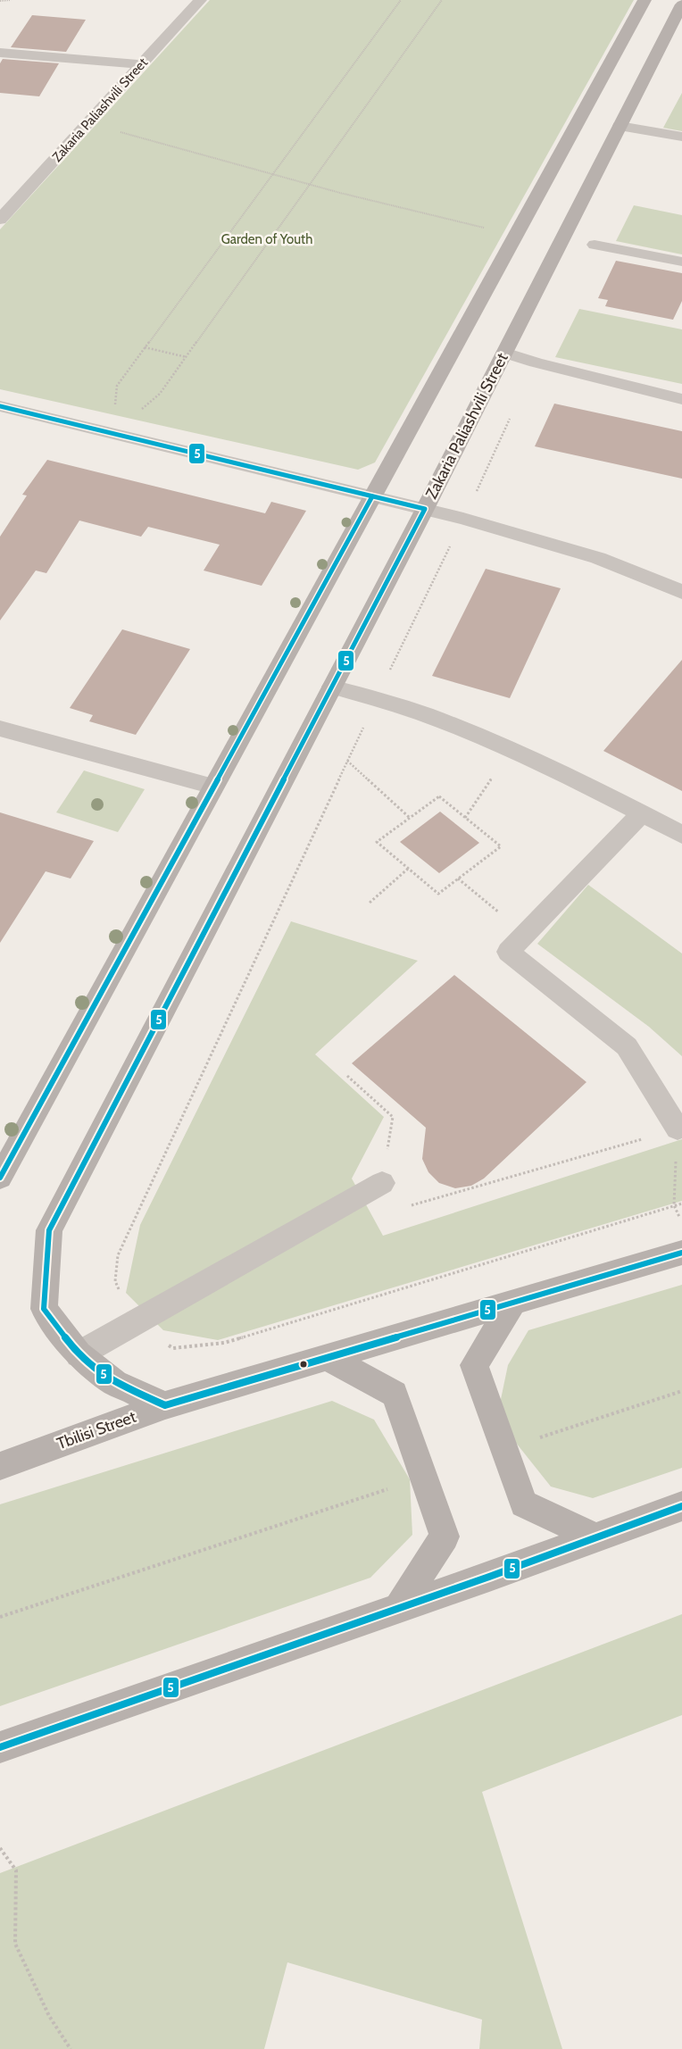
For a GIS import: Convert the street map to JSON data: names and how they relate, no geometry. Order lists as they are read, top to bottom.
{
  "streets": {
    "main road": ["Zakaria Paliashvili Street", "Tbilisi Street"]
  },
  "crossings": [
    ["Zakaria Paliashvili Street", "Tbilisi Street"]
  ],
  "parks": ["Garden of Youth"],
  "lines": ["transit line 5"]
}
